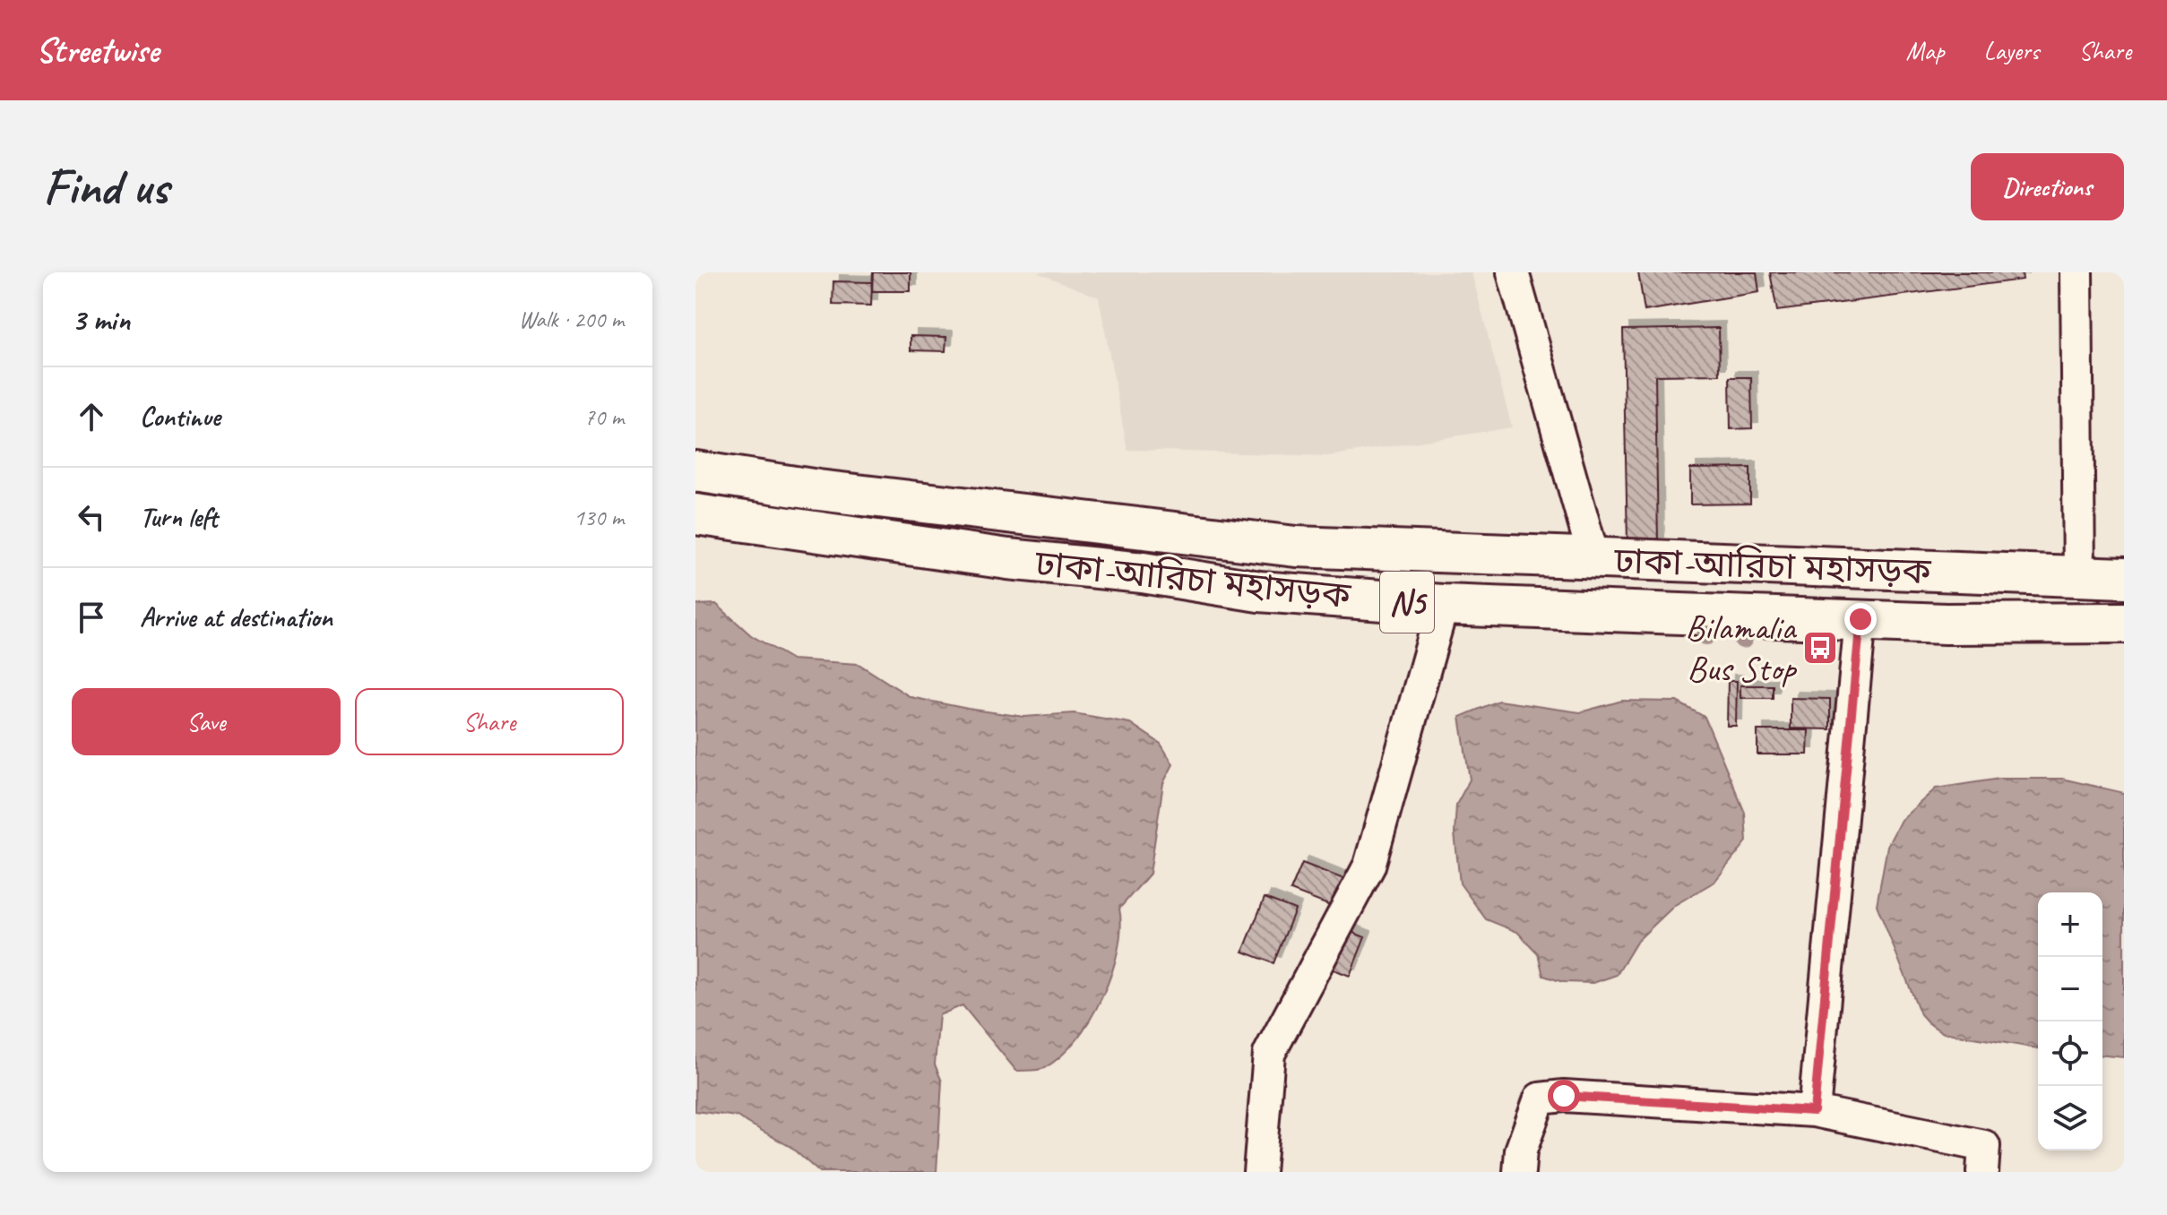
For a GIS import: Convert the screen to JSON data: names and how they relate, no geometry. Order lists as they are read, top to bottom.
{
  "streets": {
    "highway": ["ঢাকা-আরিচা মহাসড়ক", "N5"]
  },
  "places": {
    "bus stop": ["Bilamalia Bus Stop"]
  },
  "page": {
    "header": "Streetwise",
    "nav": ["Map", "Layers", "Share"],
    "buttons": [
      "Directions",
      ["Save", "Share"]
    ],
    "title": "Find us",
    "heading": ["3 min", "Walk · 200 m"],
    "list": [
      ["Continue", "70 m"],
      ["Turn left", "130 m"],
      "Arrive at destination"
    ],
    "map_buttons": ["+", "−"]
  }
}
